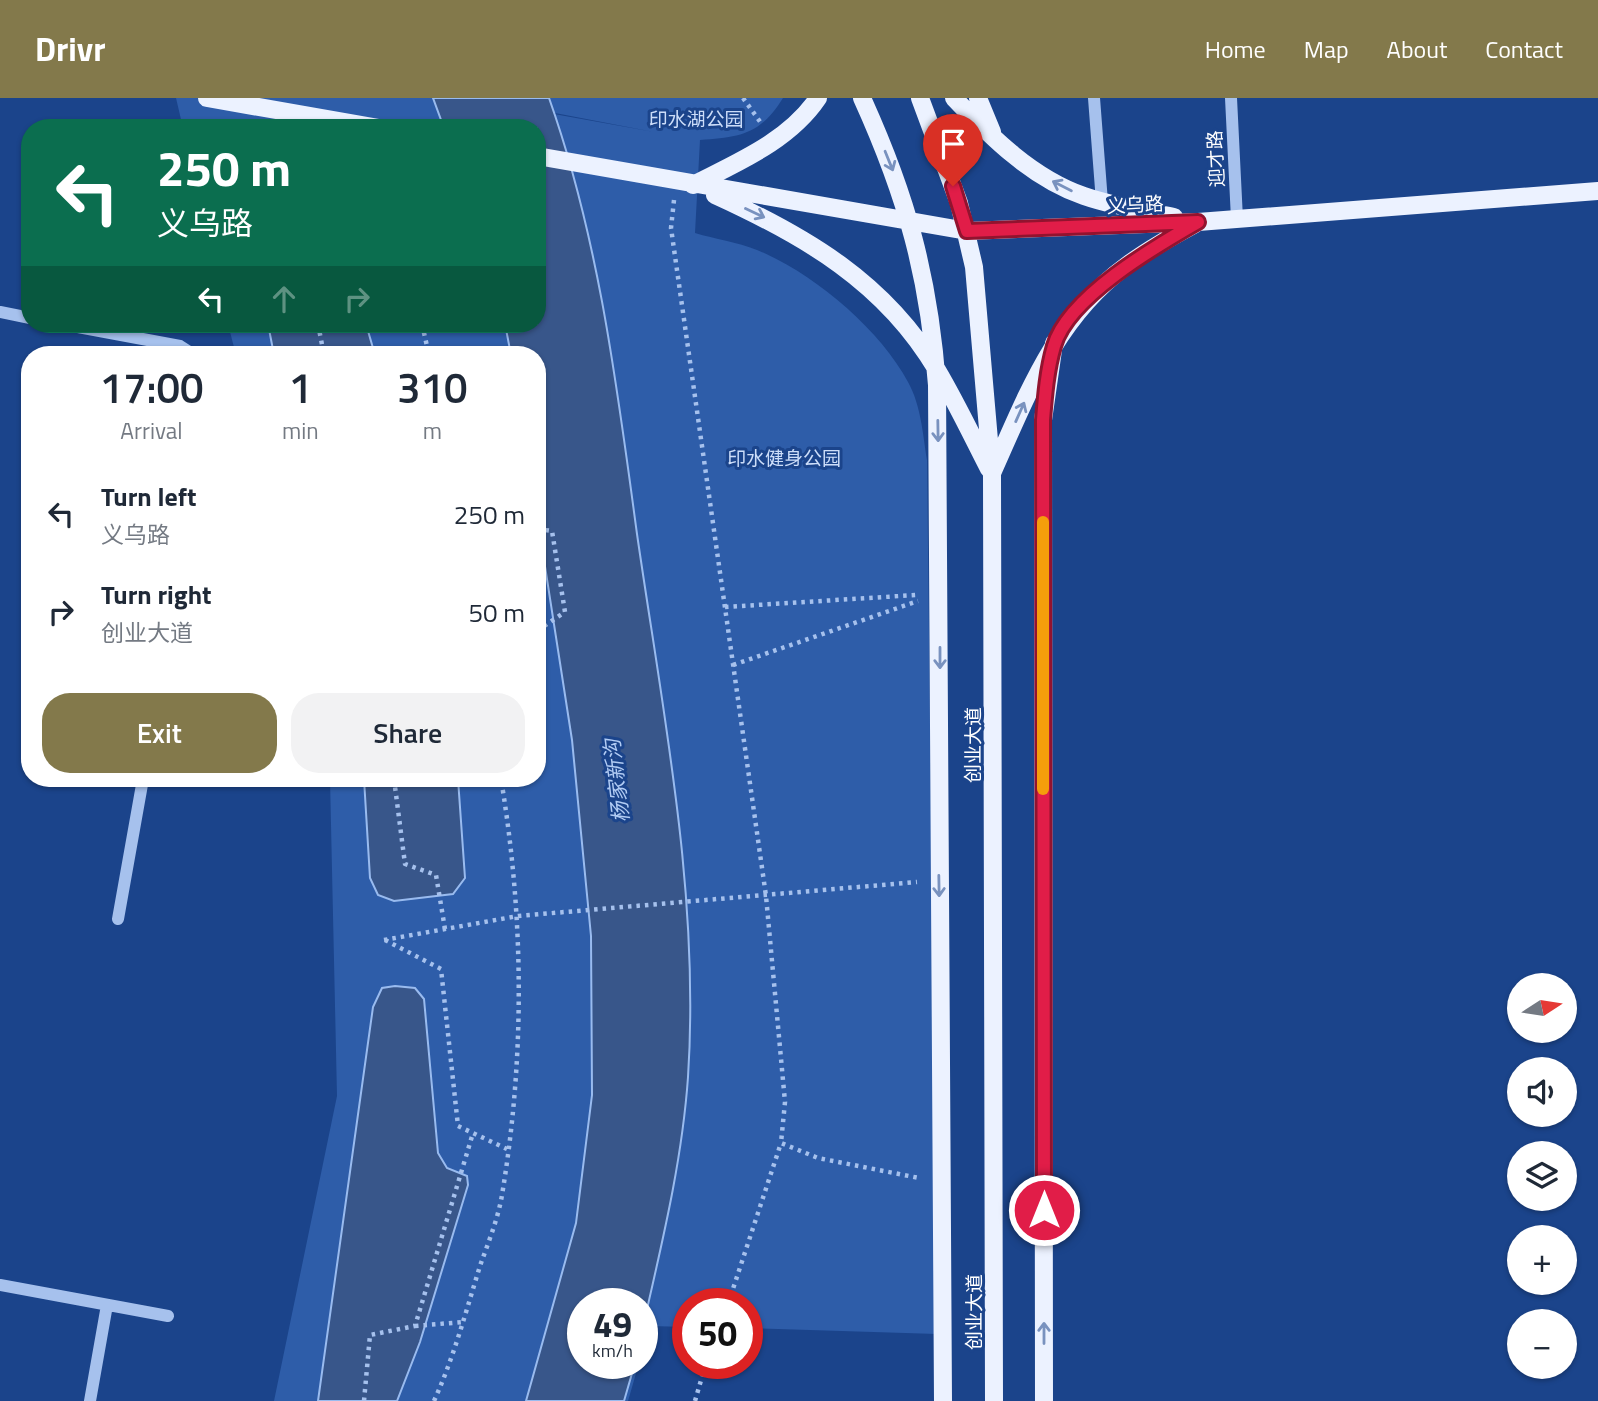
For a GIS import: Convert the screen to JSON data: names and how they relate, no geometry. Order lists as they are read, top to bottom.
{
  "streets": {
    "main road": ["义乌路", "创业大道"],
    "street": ["迎才路"]
  },
  "crossings": [
    ["迎才路", "义乌路"],
    ["义乌路", "创业大道"]
  ],
  "water": ["杨家新沟"],
  "parks": ["印水湖公园", "印水健身公园"],
  "north": "right",
  "page": {
    "header": "Drivr",
    "nav": [
      "Home",
      "Map",
      "About",
      "Contact"
    ],
    "turn": ["250 m", "义乌路"],
    "eta": [
      "17:00",
      "Arrival",
      "1",
      "min",
      "310",
      "m"
    ],
    "list": [
      {
        "name": "Turn left",
        "note": "义乌路",
        "value": "250 m"
      },
      {
        "name": "Turn right",
        "note": "创业大道",
        "value": "50 m"
      }
    ],
    "buttons": ["Exit", "Share"],
    "map_buttons": ["+", "−"],
    "speed": "49 km/h",
    "limit": "50"
  }
}
